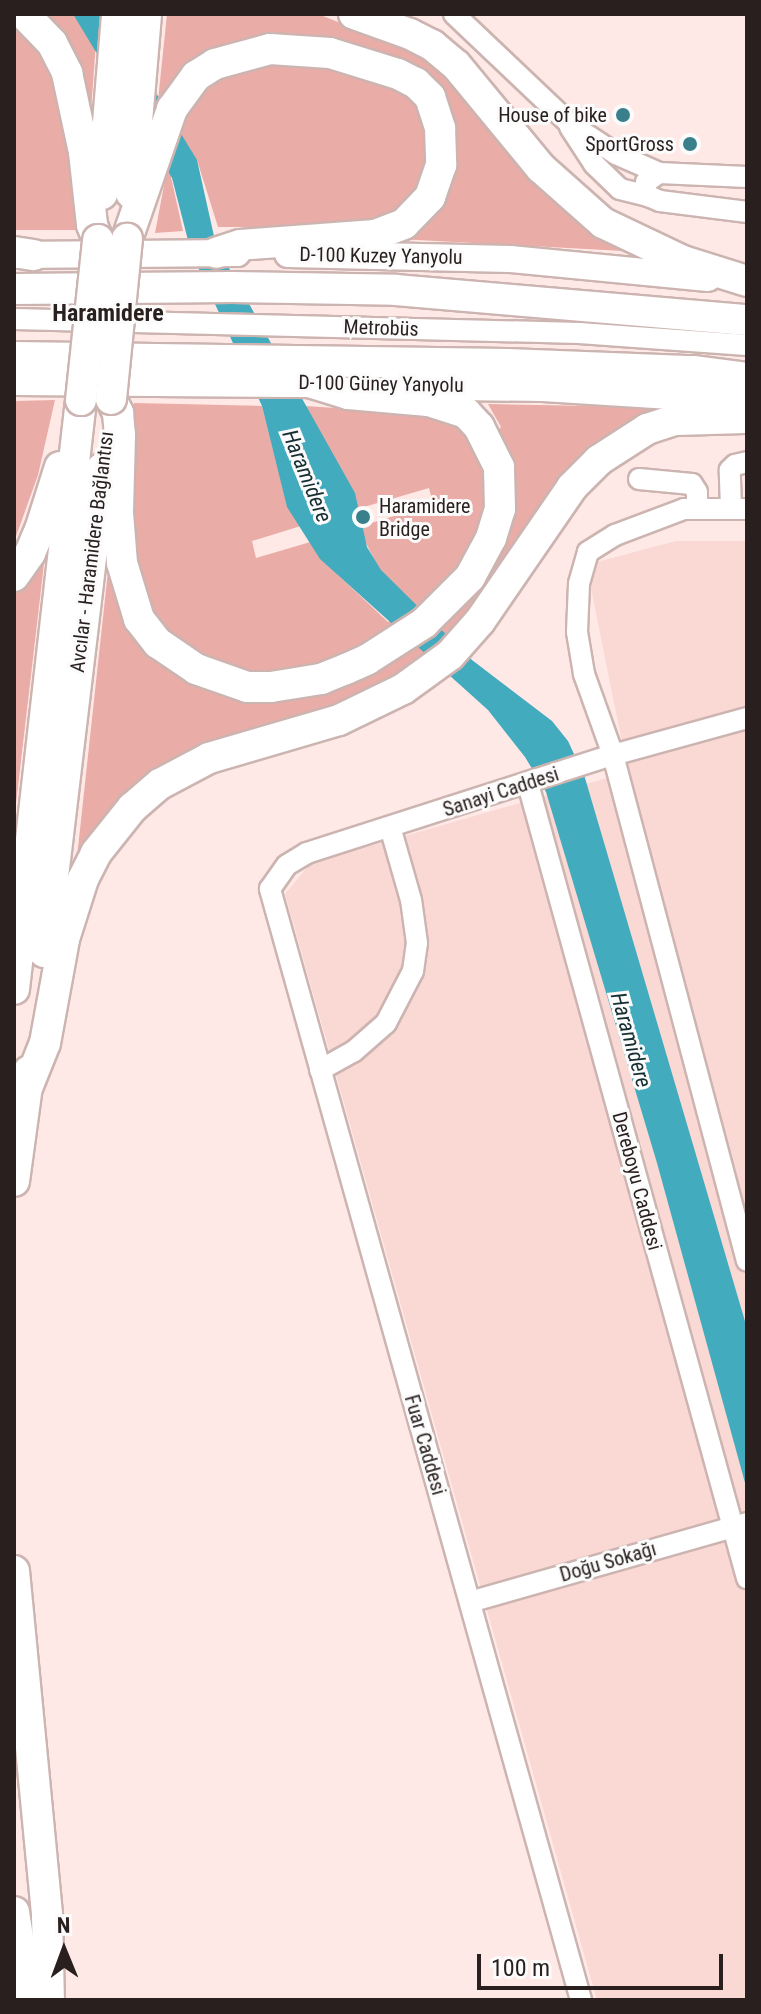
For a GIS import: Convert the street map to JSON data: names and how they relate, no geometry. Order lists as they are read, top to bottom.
{
  "streets": {
    "highway": ["Avcılar - Haramidere Bağlantısı"],
    "main road": ["D-100 Kuzey Yanyolu", "D-100 Güney Yanyolu"],
    "street": [
      "Metrobüs",
      "Sanayi Caddesi",
      "Dereboyu Caddesi",
      "Fuar Caddesi",
      "Doğu Sokağı"
    ]
  },
  "crossings": [
    ["Sanayi Caddesi", "Dereboyu Caddesi"],
    ["Sanayi Caddesi", "Fuar Caddesi"],
    ["Dereboyu Caddesi", "Doğu Sokağı"],
    ["Fuar Caddesi", "Doğu Sokağı"]
  ],
  "districts": ["Haramidere"],
  "water": ["Haramidere"],
  "places": ["House of bike", "SportGross", "Haramidere Bridge"],
  "scale_bar": "100 m",
  "north": "top"
}
